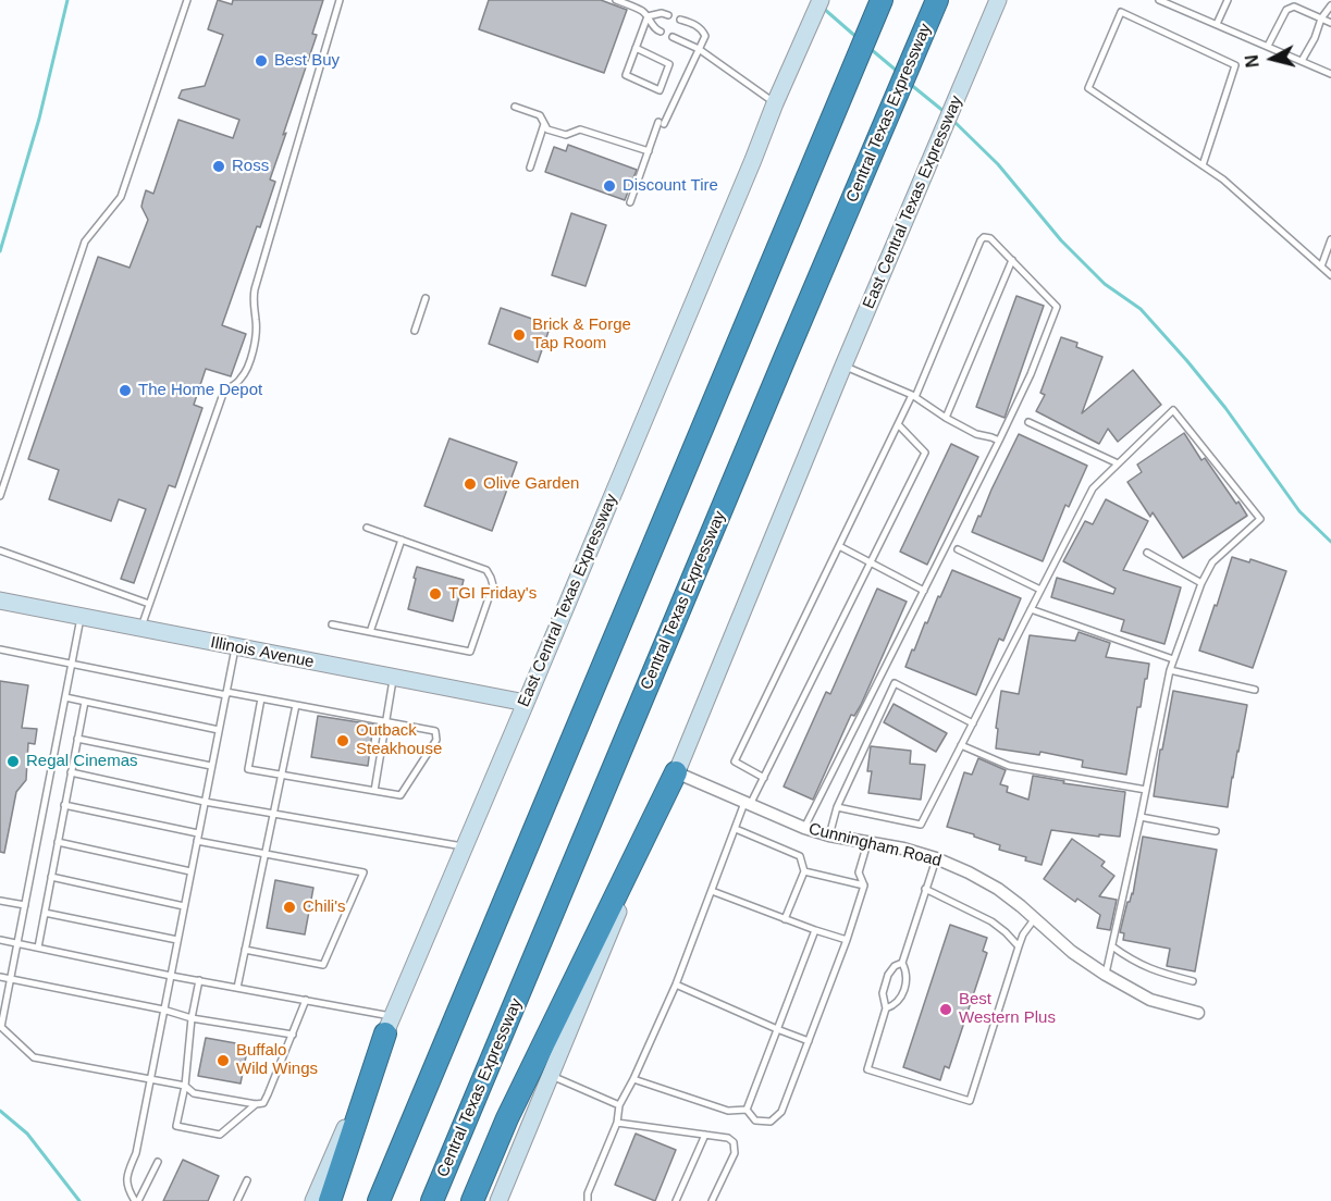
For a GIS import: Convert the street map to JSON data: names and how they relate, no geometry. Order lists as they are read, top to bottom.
{
  "streets": {
    "highway": ["Central Texas Expressway"],
    "main road": ["East Central Texas Expressway", "Illinois Avenue"],
    "street": ["Cunningham Road"]
  },
  "crossings": [
    ["East Central Texas Expressway", "Illinois Avenue"],
    ["East Central Texas Expressway", "Cunningham Road"]
  ],
  "places": [
    "Best Buy",
    "Ross",
    "Discount Tire",
    "Brick & Forge Tap Room",
    "The Home Depot",
    "Olive Garden",
    "TGI Friday's",
    "Outback Steakhouse",
    "Regal Cinemas",
    "Chili's",
    "Best Western Plus",
    "Buffalo Wild Wings"
  ],
  "north": "left"
}
